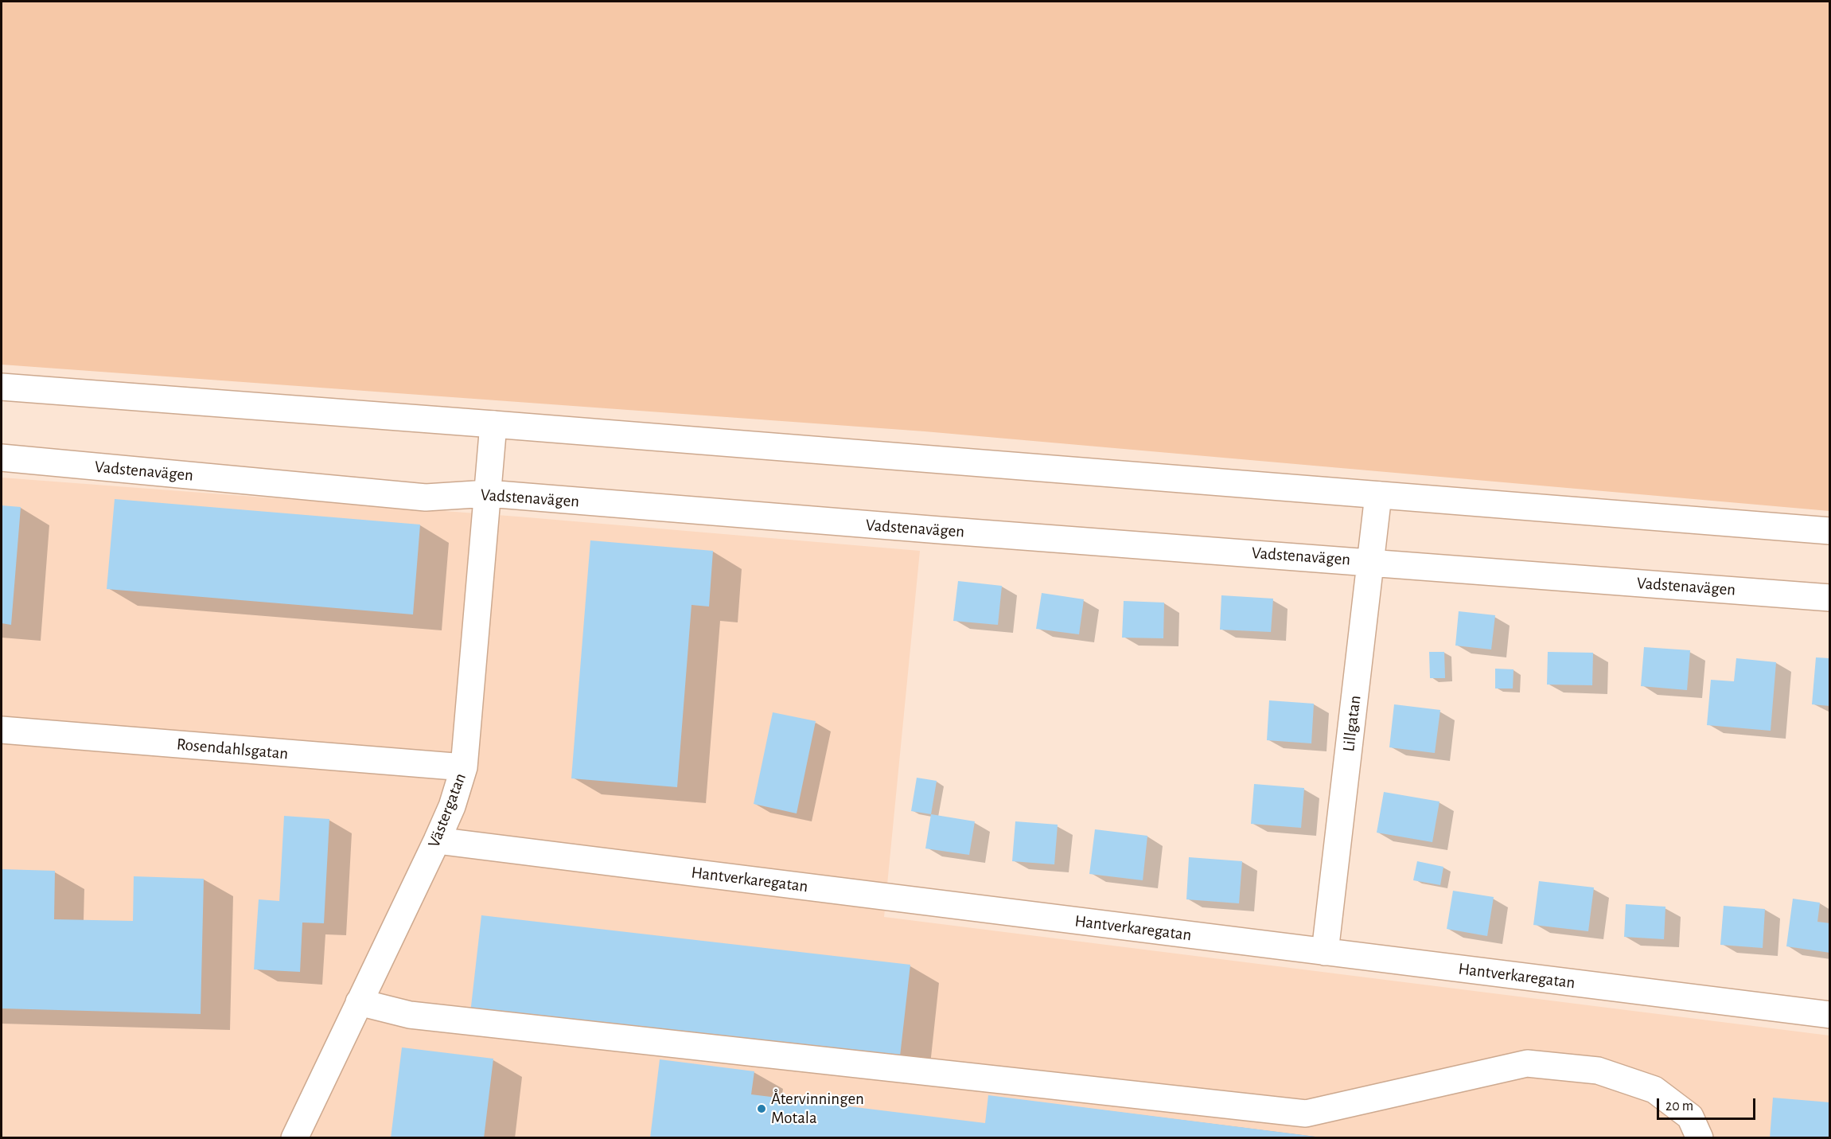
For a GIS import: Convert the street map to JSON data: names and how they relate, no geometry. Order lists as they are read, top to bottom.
{
  "streets": {
    "street": [
      "Vadstenavägen",
      "Lillgatan",
      "Rosendahlsgatan",
      "Västergatan",
      "Hantverkaregatan"
    ]
  },
  "crossings": [
    ["Vadstenavägen", "Lillgatan"],
    ["Vadstenavägen", "Västergatan"],
    ["Lillgatan", "Hantverkaregatan"],
    ["Rosendahlsgatan", "Västergatan"],
    ["Västergatan", "Hantverkaregatan"]
  ],
  "places": ["Återvinningen Motala"],
  "scale_bar": "20 m"
}
